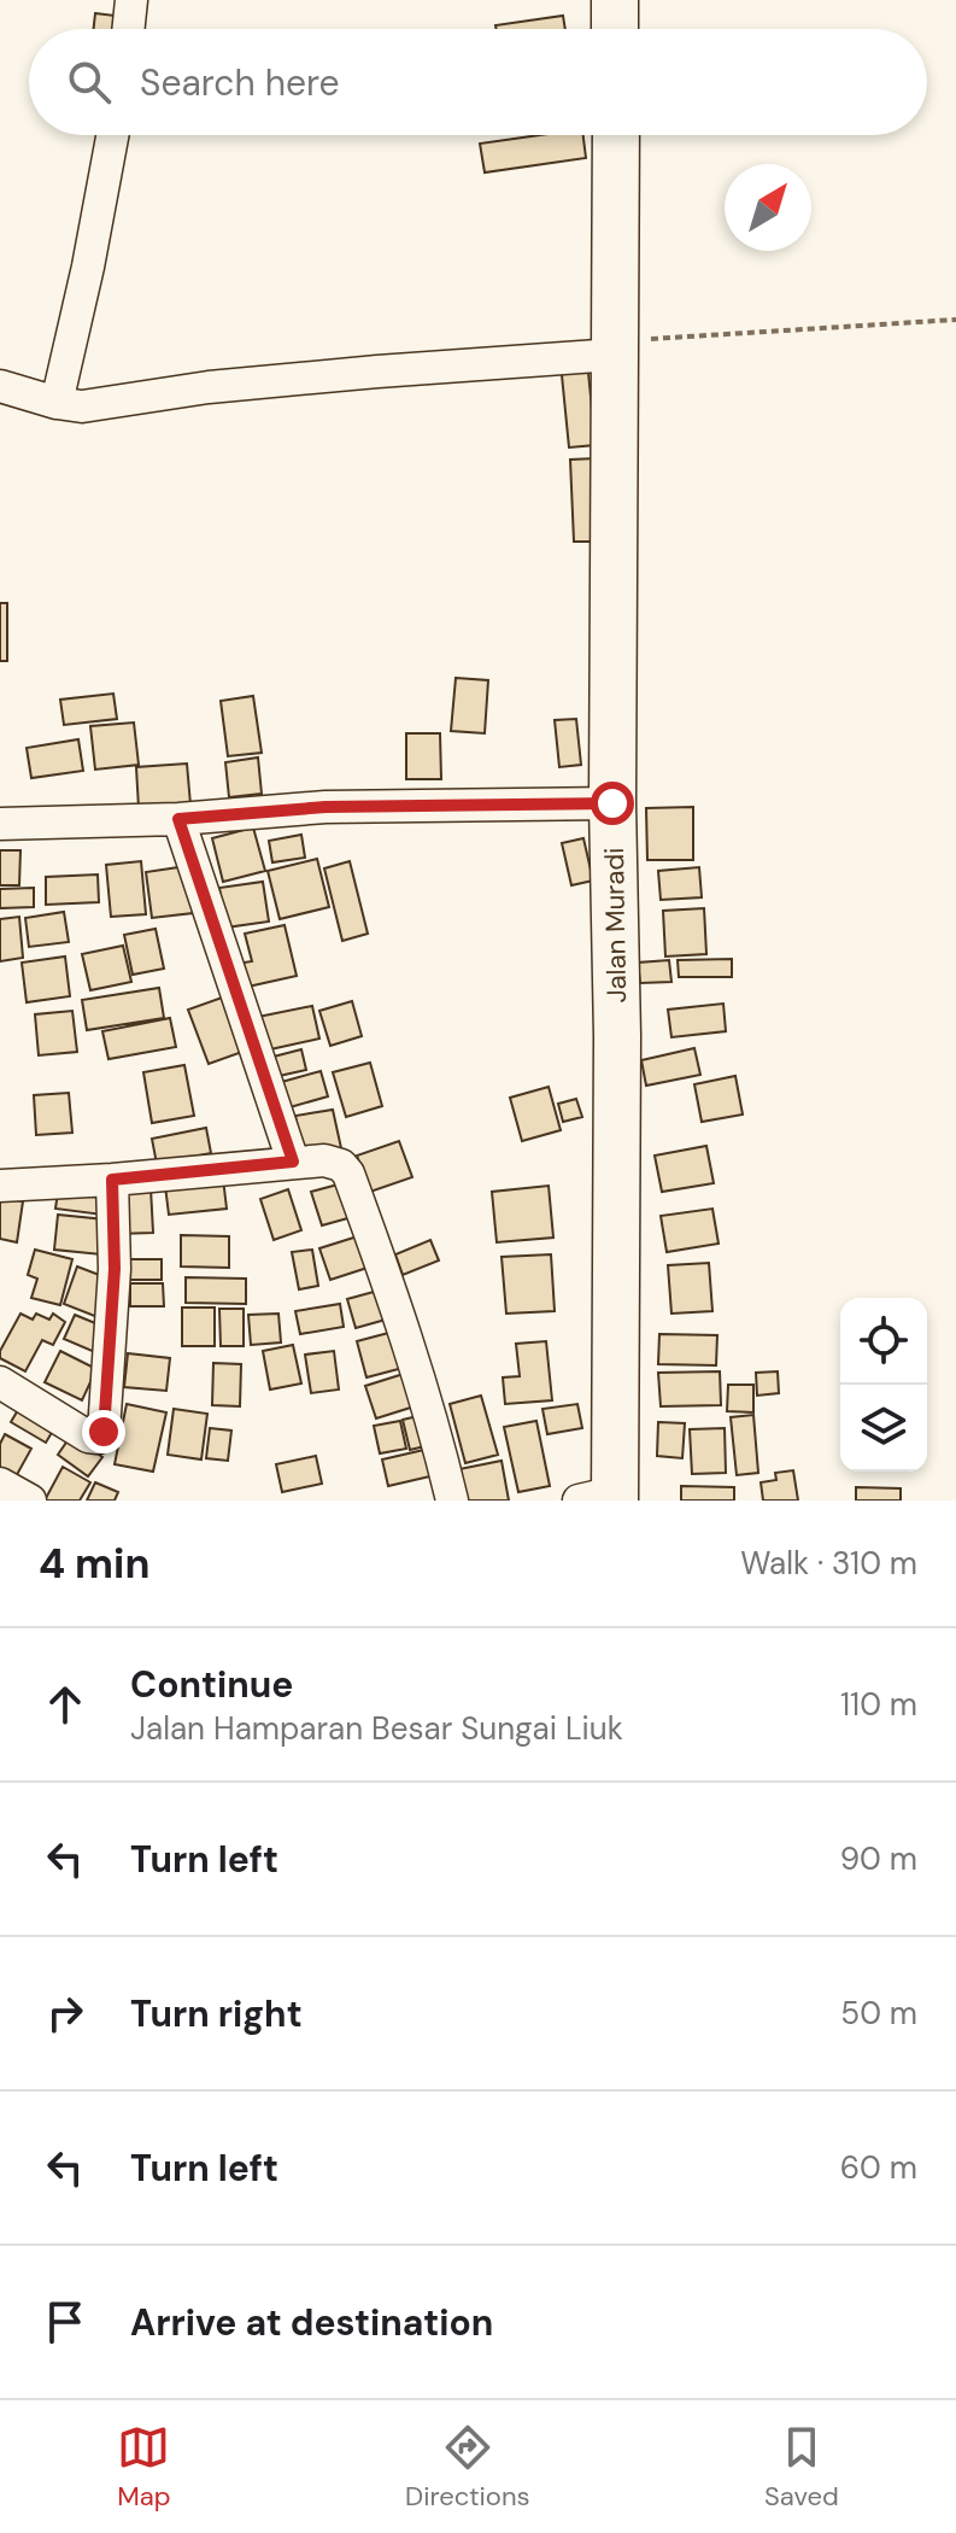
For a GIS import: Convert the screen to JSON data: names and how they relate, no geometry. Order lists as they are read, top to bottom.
{
  "streets": {
    "highway": ["Jalan Muradi"]
  },
  "north": "top right",
  "page": {
    "search": "Search here",
    "heading": ["4 min", "Walk · 310 m"],
    "list": [
      ["Continue", "Jalan Hamparan Besar Sungai Liuk", "110 m"],
      ["Turn left", "90 m"],
      ["Turn right", "50 m"],
      ["Turn left", "60 m"],
      "Arrive at destination"
    ],
    "nav": ["Map", "Directions", "Saved"]
  }
}
